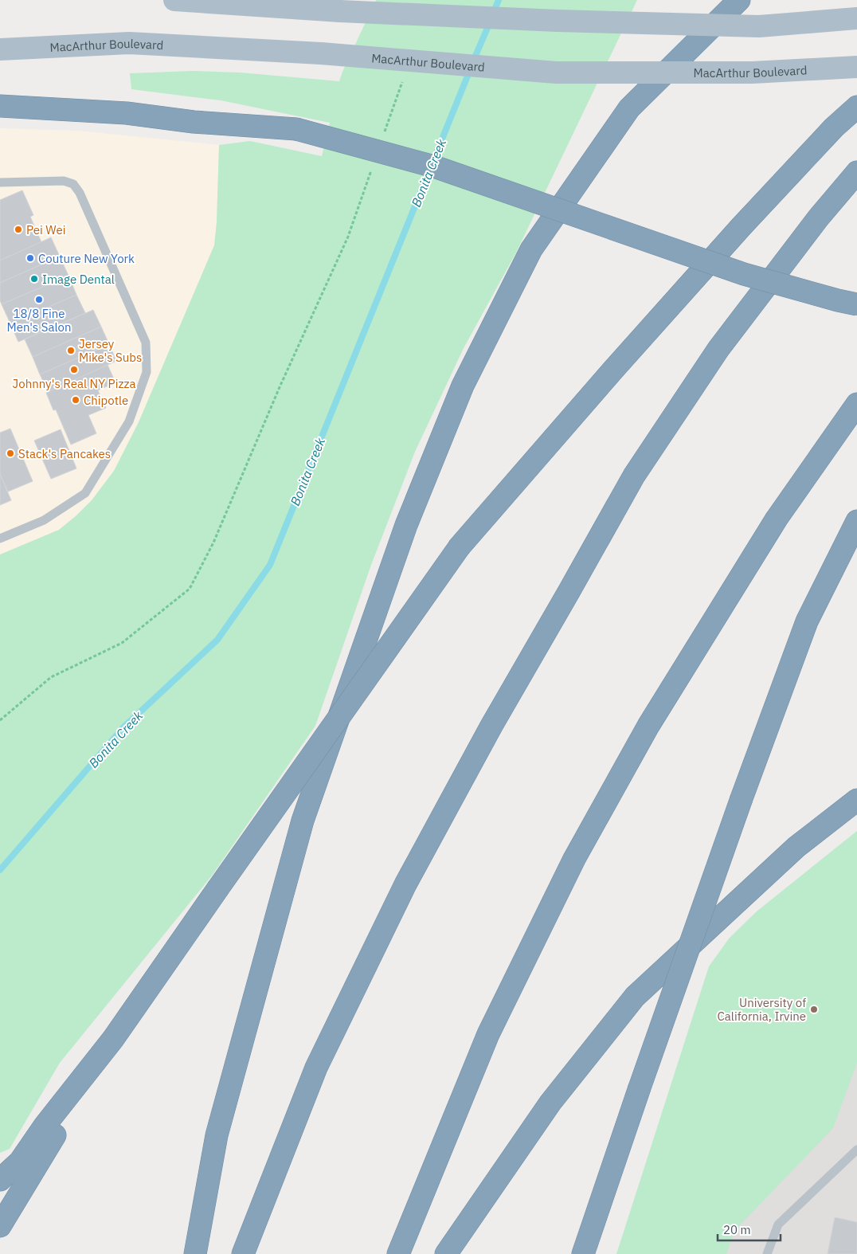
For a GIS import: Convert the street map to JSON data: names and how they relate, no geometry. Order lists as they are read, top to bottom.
{
  "streets": {
    "main road": ["MacArthur Boulevard"]
  },
  "water": ["Bonita Creek"],
  "places": [
    "Pei Wei",
    "Couture New York",
    "Image Dental",
    "18/8 Fine Men's Salon",
    "Jersey Mike's Subs",
    "Johnny's Real NY Pizza",
    "Chipotle",
    "Stack's Pancakes",
    "University of California, Irvine"
  ],
  "scale_bar": "20 m"
}
